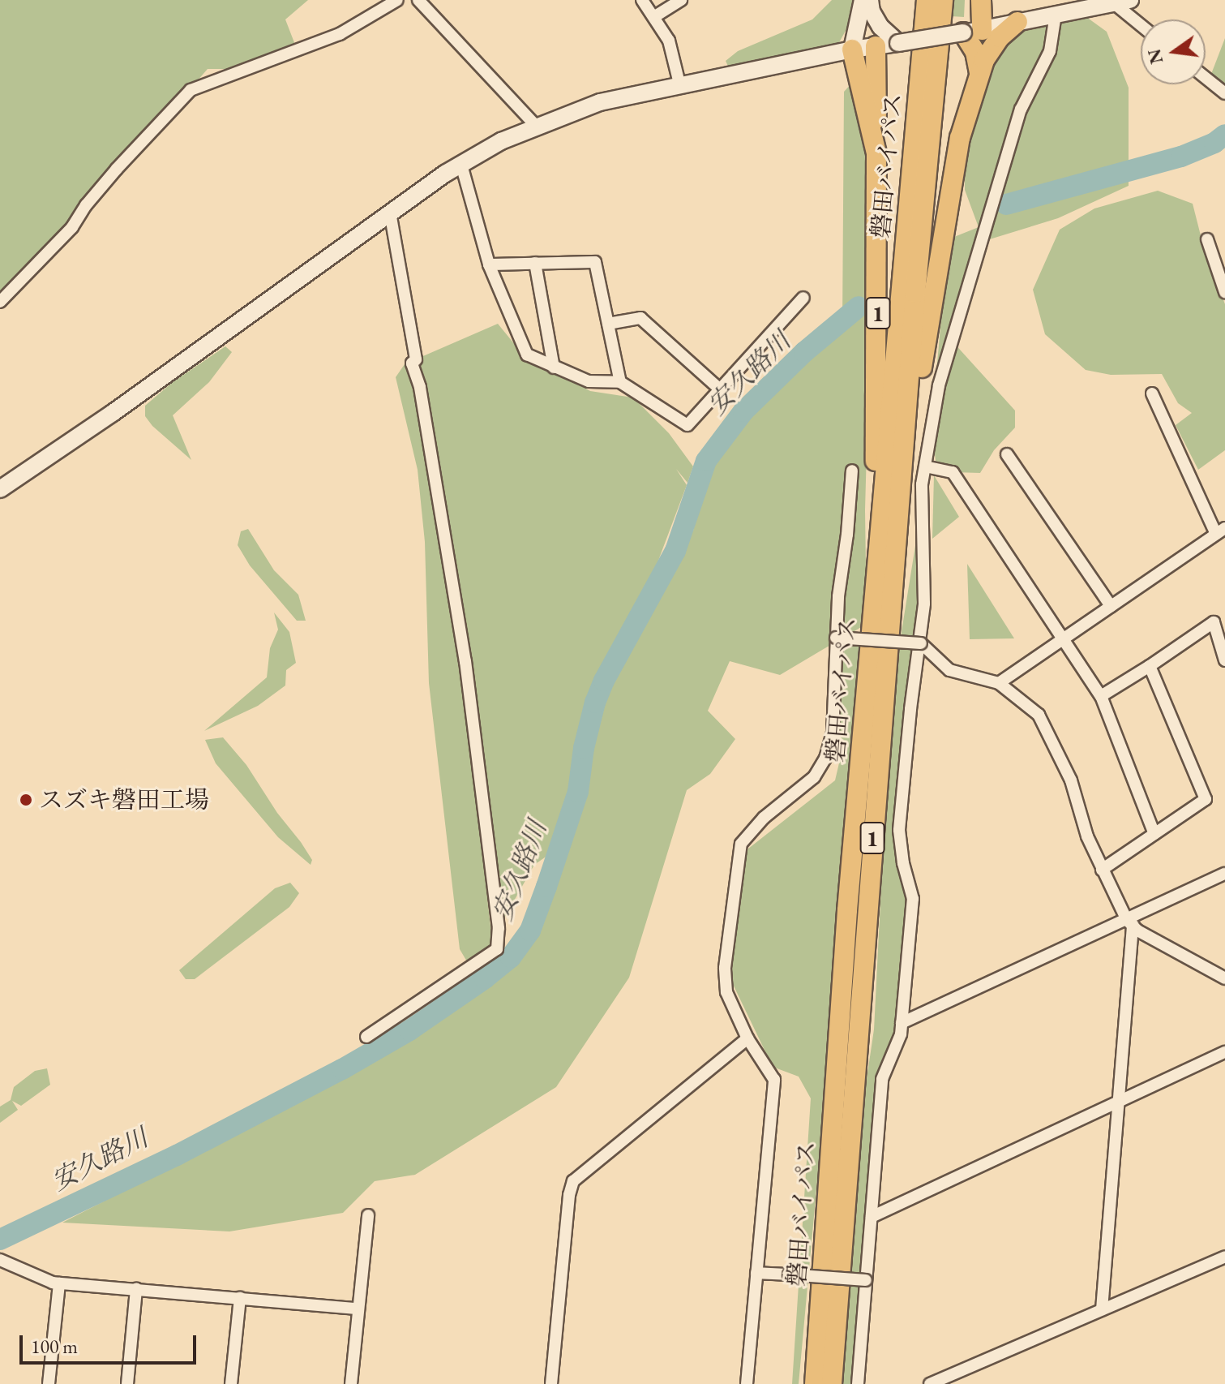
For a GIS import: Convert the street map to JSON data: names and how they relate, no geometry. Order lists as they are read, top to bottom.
{
  "streets": {
    "highway": ["磐田バイパス", "1"]
  },
  "crossings": [
    ["磐田バイパス", "1"]
  ],
  "water": ["安久路川"],
  "places": ["スズキ磐田工場"],
  "scale_bar": "100 m",
  "north": "left"
}
